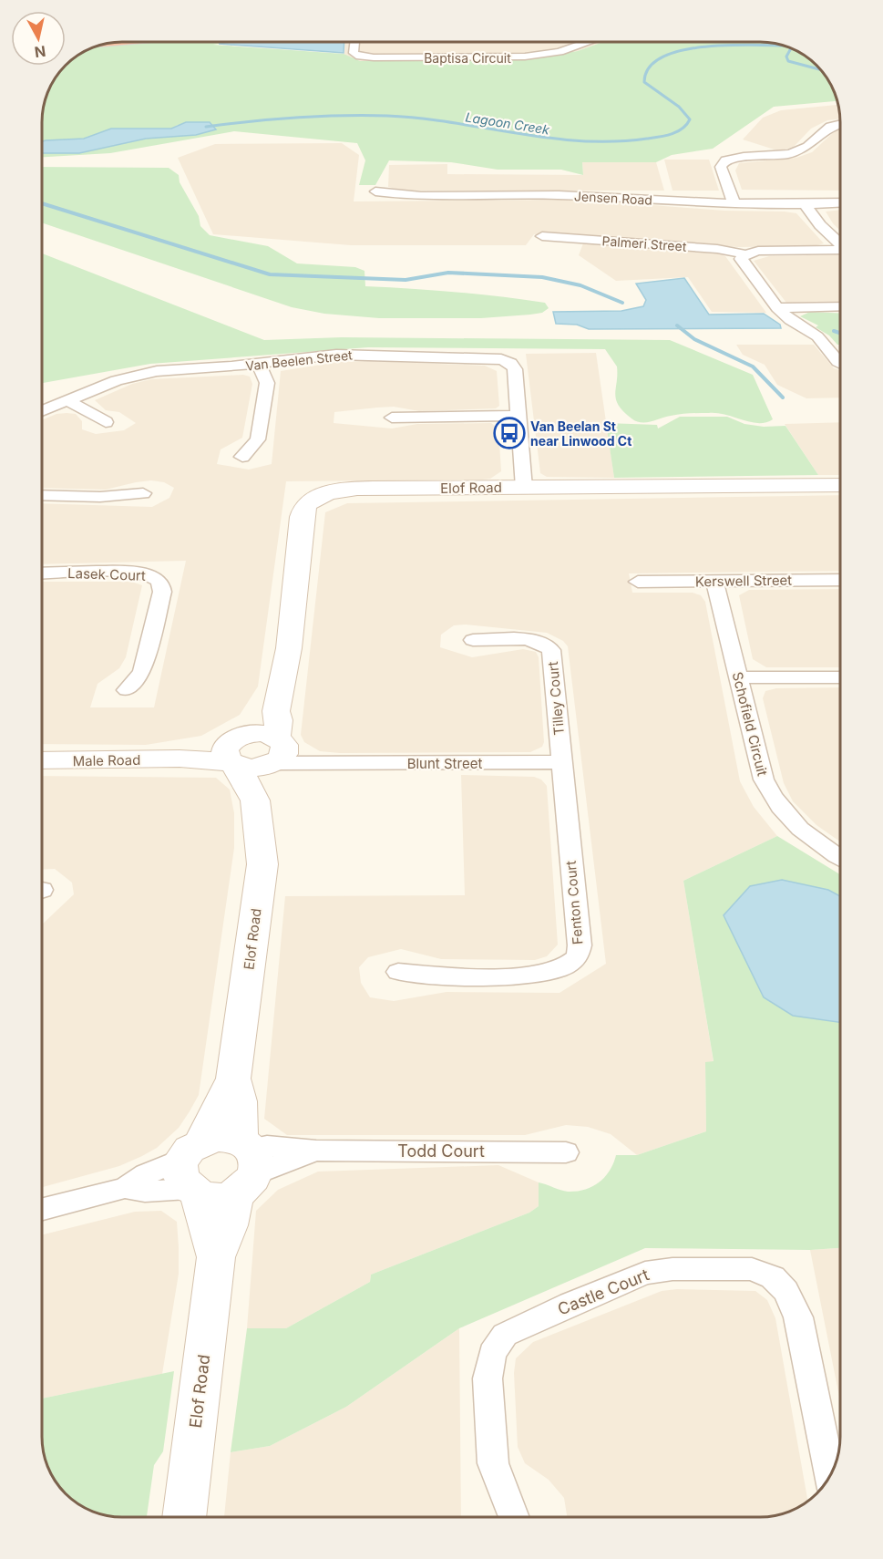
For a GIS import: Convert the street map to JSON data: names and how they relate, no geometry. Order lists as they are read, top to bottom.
{
  "streets": {
    "street": [
      "Baptisa Circuit",
      "Jensen Road",
      "Palmeri Street",
      "Van Beelen Street",
      "Elof Road",
      "Lasek Court",
      "Kerswell Street",
      "Tilley Court",
      "Schofield Circuit",
      "Male Road",
      "Blunt Street",
      "Fenton Court",
      "Todd Court",
      "Castle Court"
    ]
  },
  "crossings": [
    ["Van Beelen Street", "Elof Road"],
    ["Elof Road", "Male Road"],
    ["Elof Road", "Blunt Street"],
    ["Elof Road", "Todd Court"],
    ["Kerswell Street", "Schofield Circuit"],
    ["Tilley Court", "Blunt Street"],
    ["Tilley Court", "Fenton Court"],
    ["Male Road", "Blunt Street"],
    ["Blunt Street", "Fenton Court"]
  ],
  "water": ["Lagoon Creek"],
  "places": {
    "bus stop": ["Van Beelan St near Linwood Ct"]
  },
  "north": "bottom"
}
